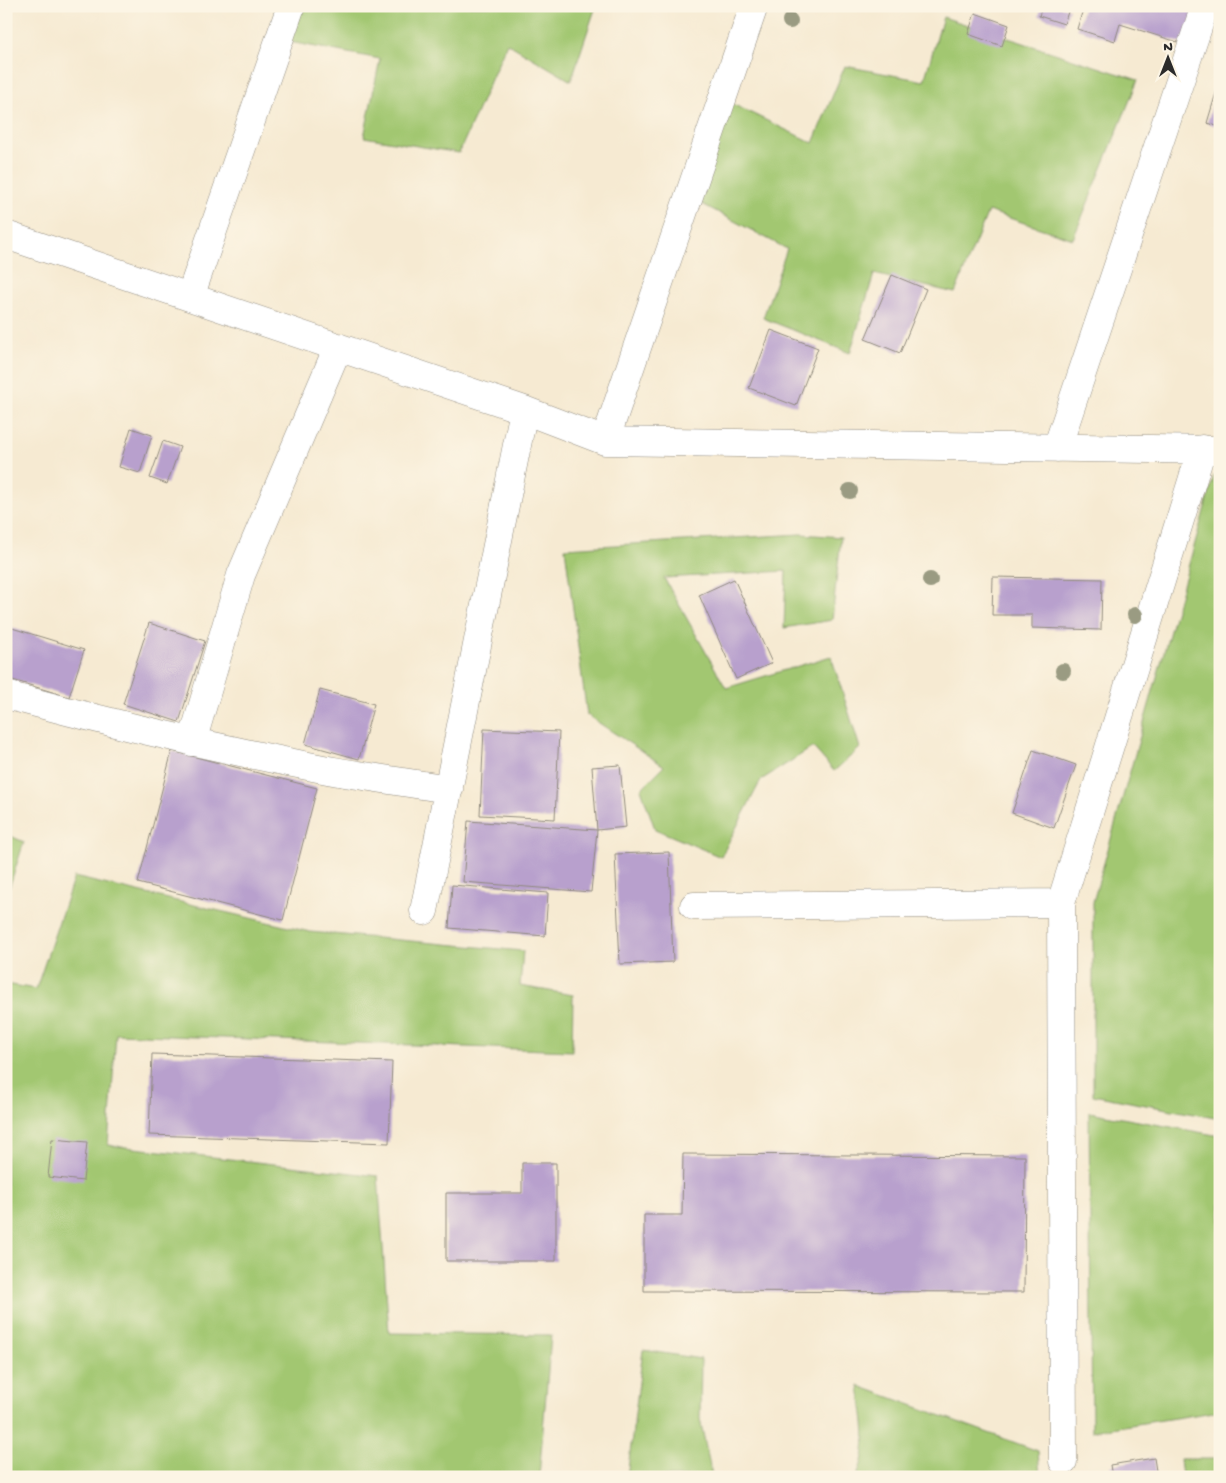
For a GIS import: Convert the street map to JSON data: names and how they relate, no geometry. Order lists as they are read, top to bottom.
{
  "north": "top"
}
